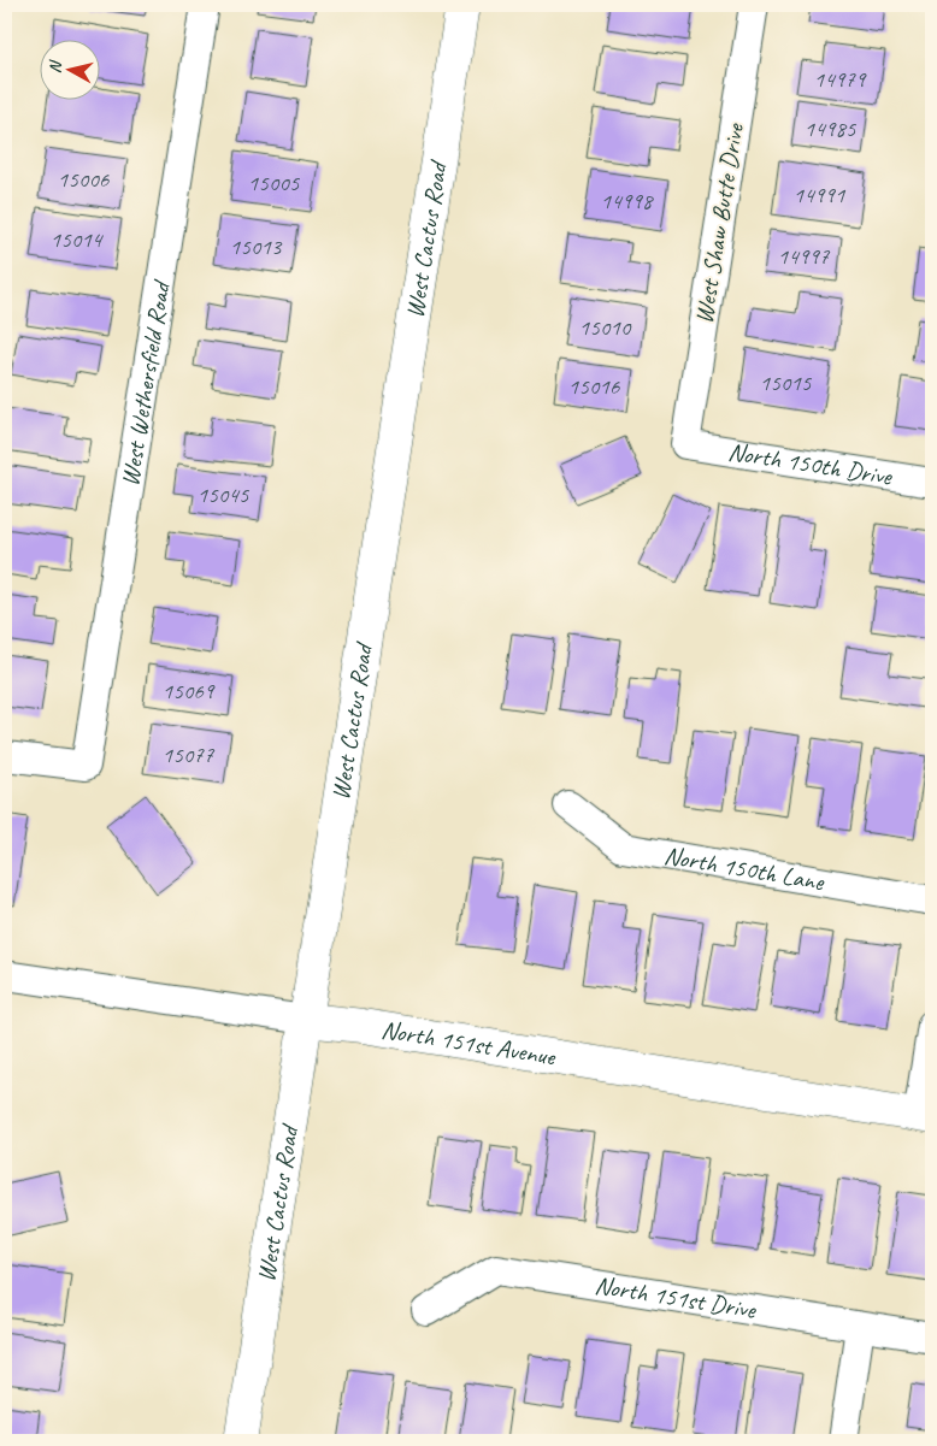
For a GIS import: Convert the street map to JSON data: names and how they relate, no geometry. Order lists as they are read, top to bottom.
{
  "streets": {
    "main road": ["West Cactus Road", "North 151st Avenue"],
    "street": [
      "West Shaw Butte Drive",
      "West Wethersfield Road",
      "North 150th Drive",
      "North 150th Lane",
      "North 151st Drive"
    ]
  },
  "crossings": [
    ["West Shaw Butte Drive", "North 150th Drive"],
    ["West Cactus Road", "North 151st Avenue"]
  ],
  "house_numbers": [
    "14979",
    "14985",
    "15006",
    "15005",
    "14991",
    "14998",
    "15014",
    "15013",
    "14997",
    "15010",
    "15015",
    "15016",
    "15045",
    "15069",
    "15077"
  ],
  "north": "left"
}
